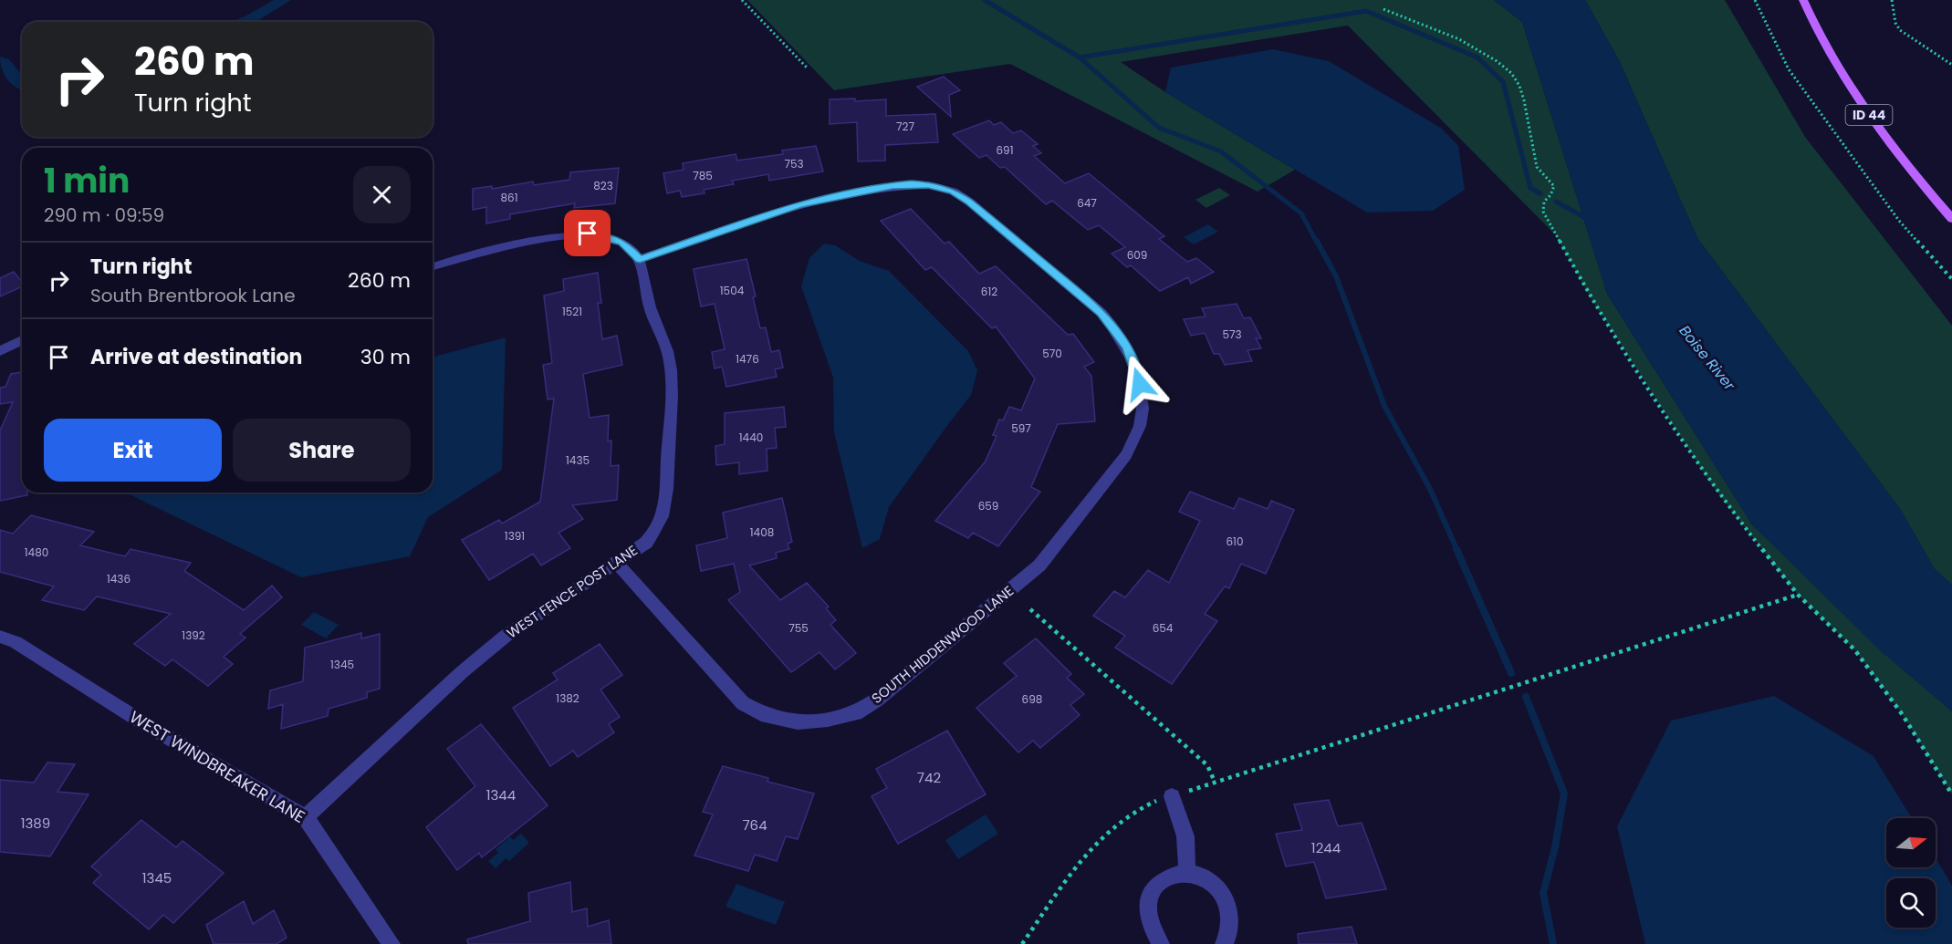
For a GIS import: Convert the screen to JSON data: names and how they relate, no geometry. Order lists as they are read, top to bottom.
{
  "streets": {
    "main road": ["ID 44"],
    "street": ["WEST FENCE POST LANE", "SOUTH HIDDENWOOD LANE", "WEST WINDBREAKER LANE"]
  },
  "crossings": [
    ["WEST FENCE POST LANE", "SOUTH HIDDENWOOD LANE"],
    ["WEST FENCE POST LANE", "WEST WINDBREAKER LANE"]
  ],
  "water": ["Boise River"],
  "house_numbers": [
    "727",
    "691",
    "753",
    "785",
    "823",
    "861",
    "647",
    "609",
    "1504",
    "612",
    "1521",
    "573",
    "570",
    "1476",
    "597",
    "1440",
    "1435",
    "659",
    "1408",
    "1391",
    "610",
    "1480",
    "1436",
    "755",
    "654",
    "1392",
    "1345",
    "1382",
    "698",
    "742",
    "1344",
    "1389",
    "764",
    "1244",
    "1345"
  ],
  "north": "right",
  "page": {
    "turn": ["260 m", "Turn right"],
    "heading": ["1 min", "290 m · 09:59"],
    "list": [
      {
        "name": "Turn right",
        "note": "South Brentbrook Lane",
        "value": "260 m"
      },
      {
        "name": "Arrive at destination",
        "value": "30 m"
      }
    ],
    "buttons": ["Exit", "Share"]
  }
}
